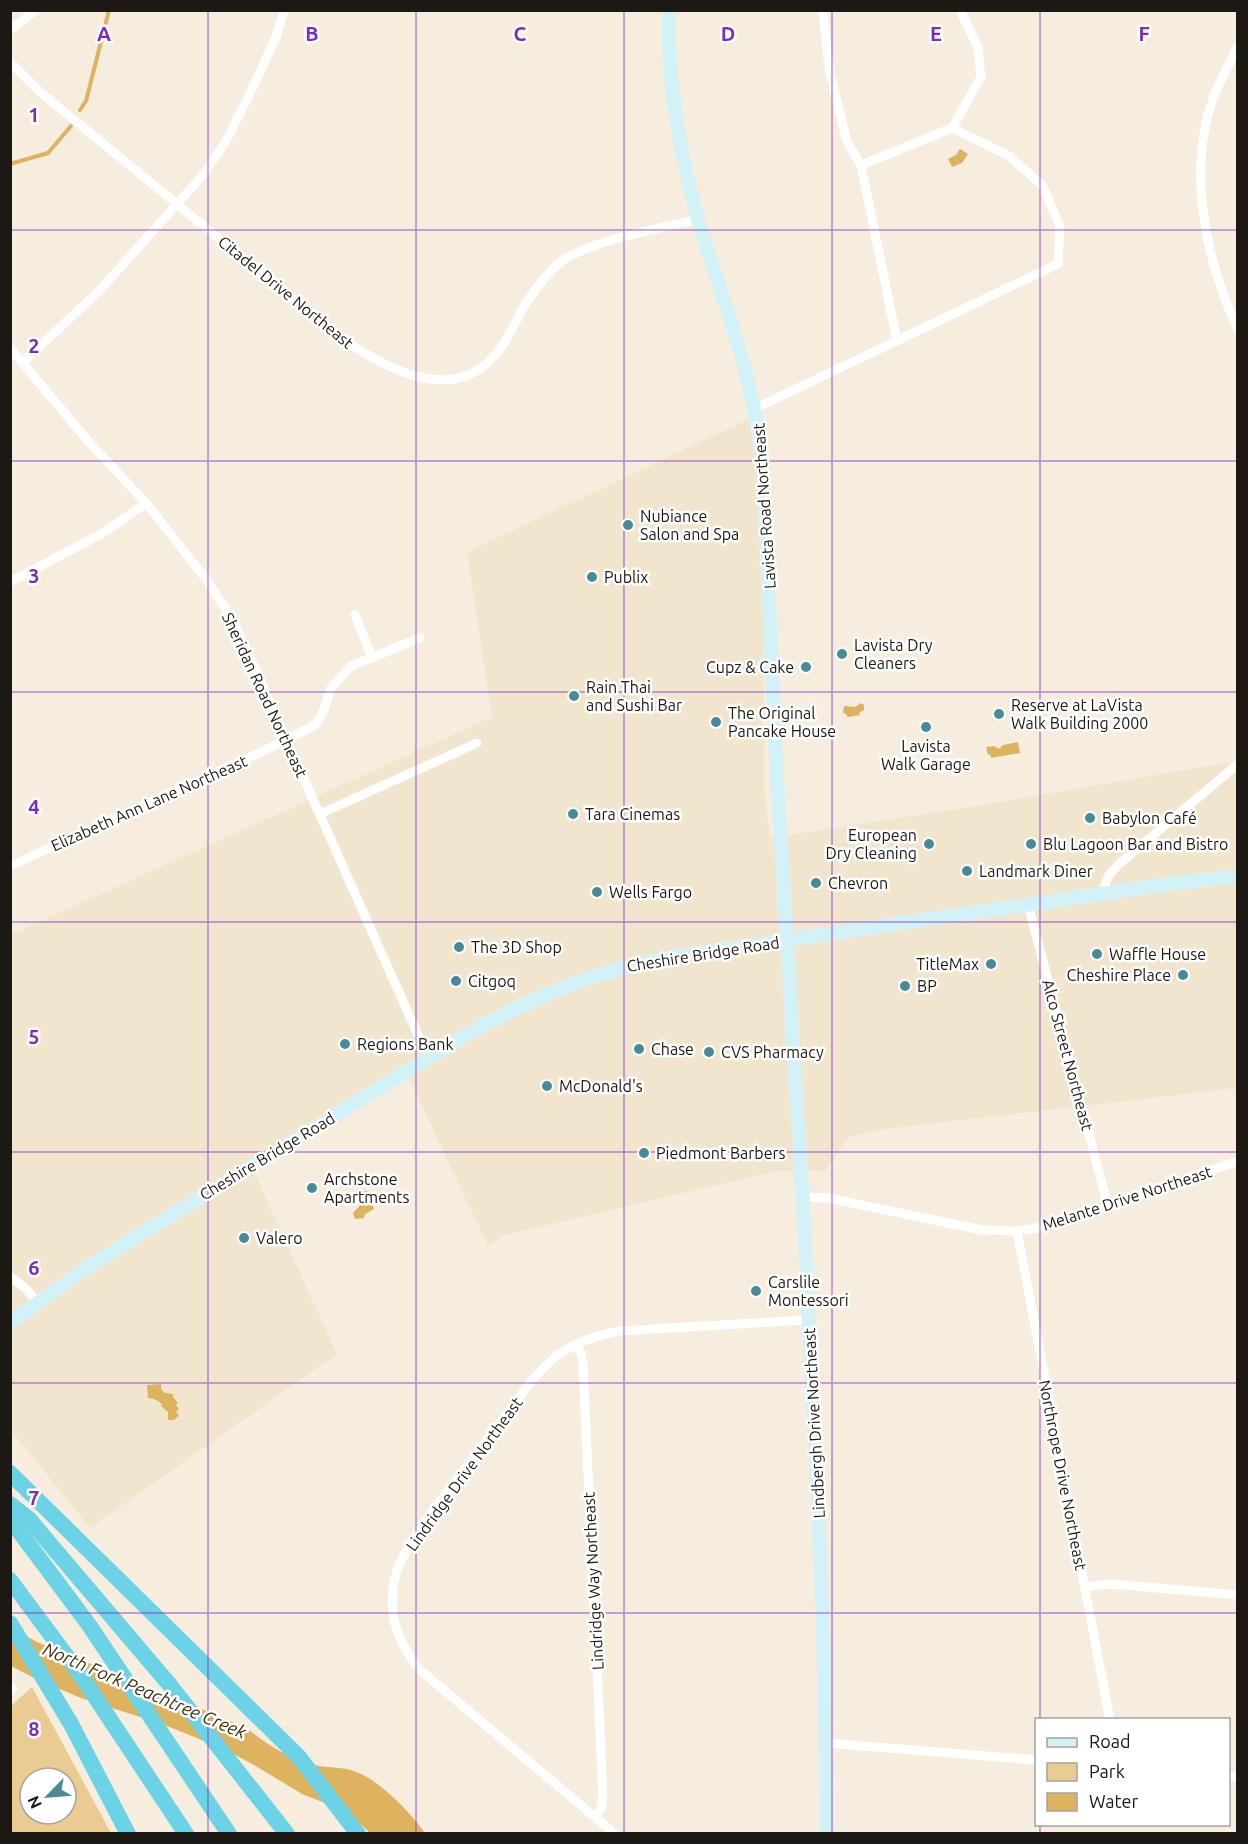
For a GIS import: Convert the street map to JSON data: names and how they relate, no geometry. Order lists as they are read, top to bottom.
{
  "streets": {
    "main road": ["Lavista Road Northeast", "Cheshire Bridge Road", "Lindbergh Drive Northeast"],
    "street": [
      "Citadel Drive Northeast",
      "Sheridan Road Northeast",
      "Elizabeth Ann Lane Northeast",
      "Alco Street Northeast",
      "Melante Drive Northeast",
      "Lindridge Drive Northeast",
      "Northrope Drive Northeast",
      "Lindridge Way Northeast"
    ]
  },
  "crossings": [
    ["Citadel Drive Northeast", "Lavista Road Northeast"],
    ["Lavista Road Northeast", "Cheshire Bridge Road"],
    ["Lavista Road Northeast", "Lindbergh Drive Northeast"],
    ["Sheridan Road Northeast", "Elizabeth Ann Lane Northeast"],
    ["Sheridan Road Northeast", "Cheshire Bridge Road"],
    ["Cheshire Bridge Road", "Alco Street Northeast"],
    ["Cheshire Bridge Road", "Lindbergh Drive Northeast"],
    ["Alco Street Northeast", "Melante Drive Northeast"],
    ["Melante Drive Northeast", "Lindbergh Drive Northeast"],
    ["Melante Drive Northeast", "Northrope Drive Northeast"],
    ["Lindbergh Drive Northeast", "Lindridge Drive Northeast"],
    ["Lindridge Drive Northeast", "Lindridge Way Northeast"]
  ],
  "water": ["North Fork Peachtree Creek"],
  "places": [
    "Nubiance Salon and Spa",
    "Publix",
    "Lavista Dry Cleaners",
    "Cupz & Cake",
    "Rain Thai and Sushi Bar",
    "Reserve at LaVista Walk Building 2000",
    "The Original Pancake House",
    "Lavista Walk Garage",
    "Tara Cinemas",
    "Babylon Café",
    "European Dry Cleaning",
    "Blu Lagoon Bar and Bistro",
    "Landmark Diner",
    "Chevron",
    "Wells Fargo",
    "The 3D Shop",
    "Waffle House",
    "TitleMax",
    "Cheshire Place",
    "Citgoq",
    "BP",
    "Regions Bank",
    "Chase",
    "CVS Pharmacy",
    "McDonald's",
    "Piedmont Barbers",
    "Archstone Apartments",
    "Valero",
    "Carslile Montessori"
  ],
  "legend": ["Road", "Park", "Water"],
  "north": "bottom left",
  "grid": {
    "columns": [
      "A",
      "B",
      "C",
      "D",
      "E",
      "F"
    ],
    "rows": [
      "1",
      "2",
      "3",
      "4",
      "5",
      "6",
      "7",
      "8"
    ]
  }
}
